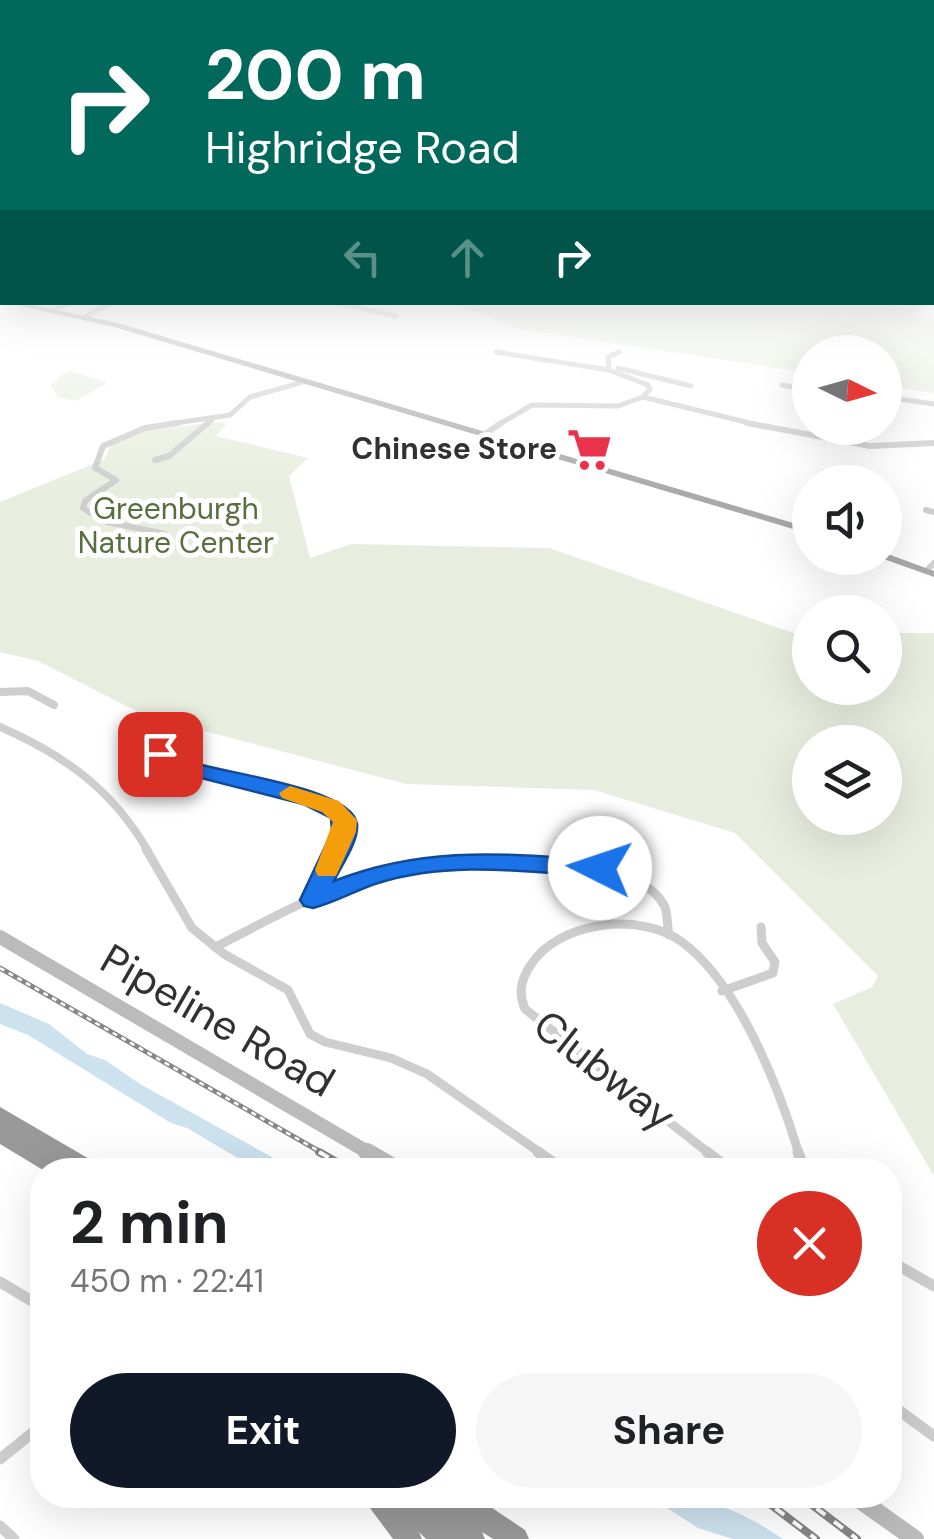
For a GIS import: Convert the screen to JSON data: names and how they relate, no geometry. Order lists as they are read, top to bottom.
{
  "streets": {
    "street": ["Pipeline Road", "Clubway"]
  },
  "parks": ["Greenburgh Nature Center"],
  "places": {
    "supermarket": ["Chinese Store"]
  },
  "north": "right",
  "page": {
    "turn": ["200 m", "Highridge Road"],
    "heading": ["2 min", "450 m · 22:41"],
    "buttons": ["Exit", "Share"]
  }
}
